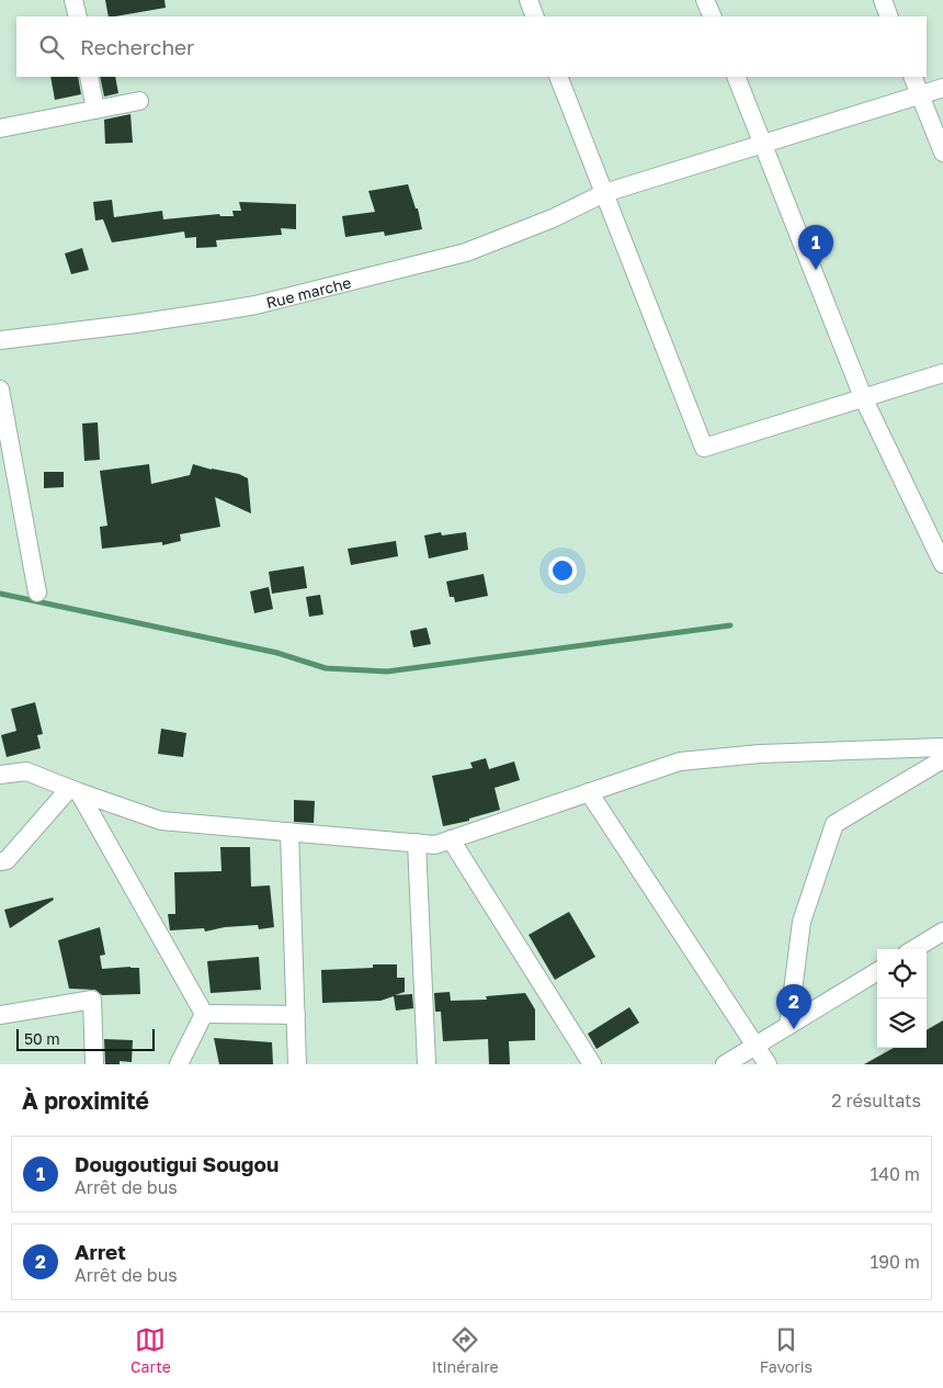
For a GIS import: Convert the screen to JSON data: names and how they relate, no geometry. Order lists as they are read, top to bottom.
{
  "streets": {
    "street": ["Rue marche"]
  },
  "scale_bar": "50 m",
  "page": {
    "search": "Rechercher",
    "pins": ["1", "2"],
    "scale": "50 m",
    "heading": ["À proximité", "2 résultats"],
    "list": [
      {
        "mark": "1",
        "name": "Dougoutigui Sougou",
        "note": "Arrêt de bus",
        "value": "140 m"
      },
      {
        "mark": "2",
        "name": "Arret",
        "note": "Arrêt de bus",
        "value": "190 m"
      }
    ],
    "nav": ["Carte", "Itinéraire", "Favoris"]
  }
}
